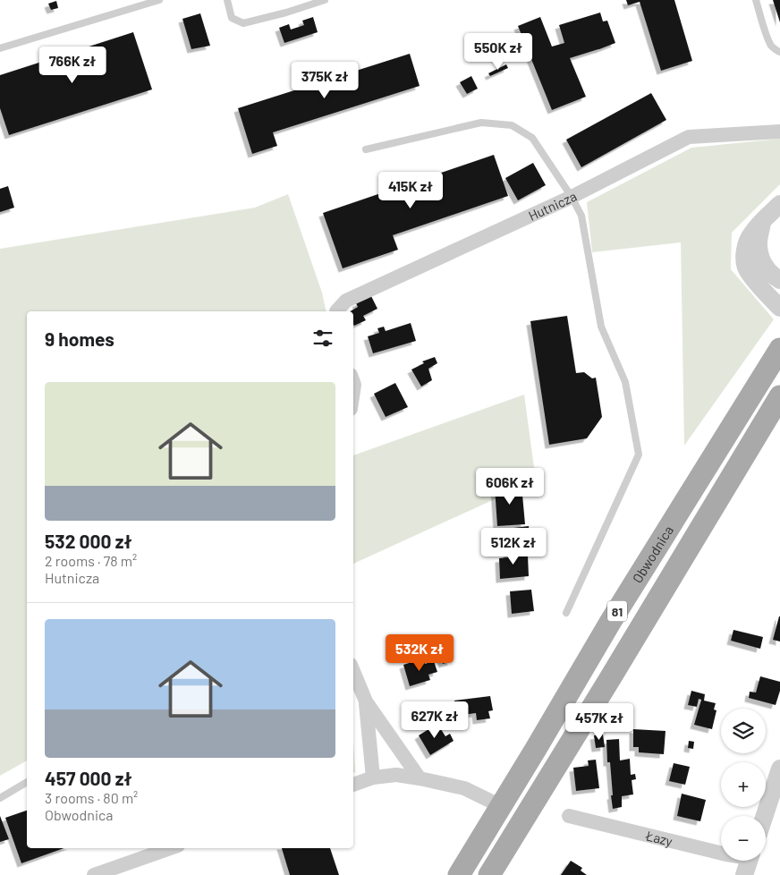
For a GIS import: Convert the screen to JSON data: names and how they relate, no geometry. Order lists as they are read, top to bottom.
{
  "streets": {
    "main road": ["Obwodnica", "81"],
    "street": ["Hutnicza", "Łazy"]
  },
  "page": {
    "price": [
      "550K zł",
      "766K zł",
      "375K zł",
      "415K zł",
      "606K zł",
      "512K zł",
      "532K zł",
      "627K zł",
      "457K zł"
    ],
    "heading": "9 homes",
    "list": [
      {
        "name": "532 000 zł",
        "note": "2 rooms · 78 m² · Hutnicza"
      },
      {
        "name": "457 000 zł",
        "note": "3 rooms · 80 m² · Obwodnica"
      }
    ],
    "map_buttons": ["+", "−"]
  }
}
